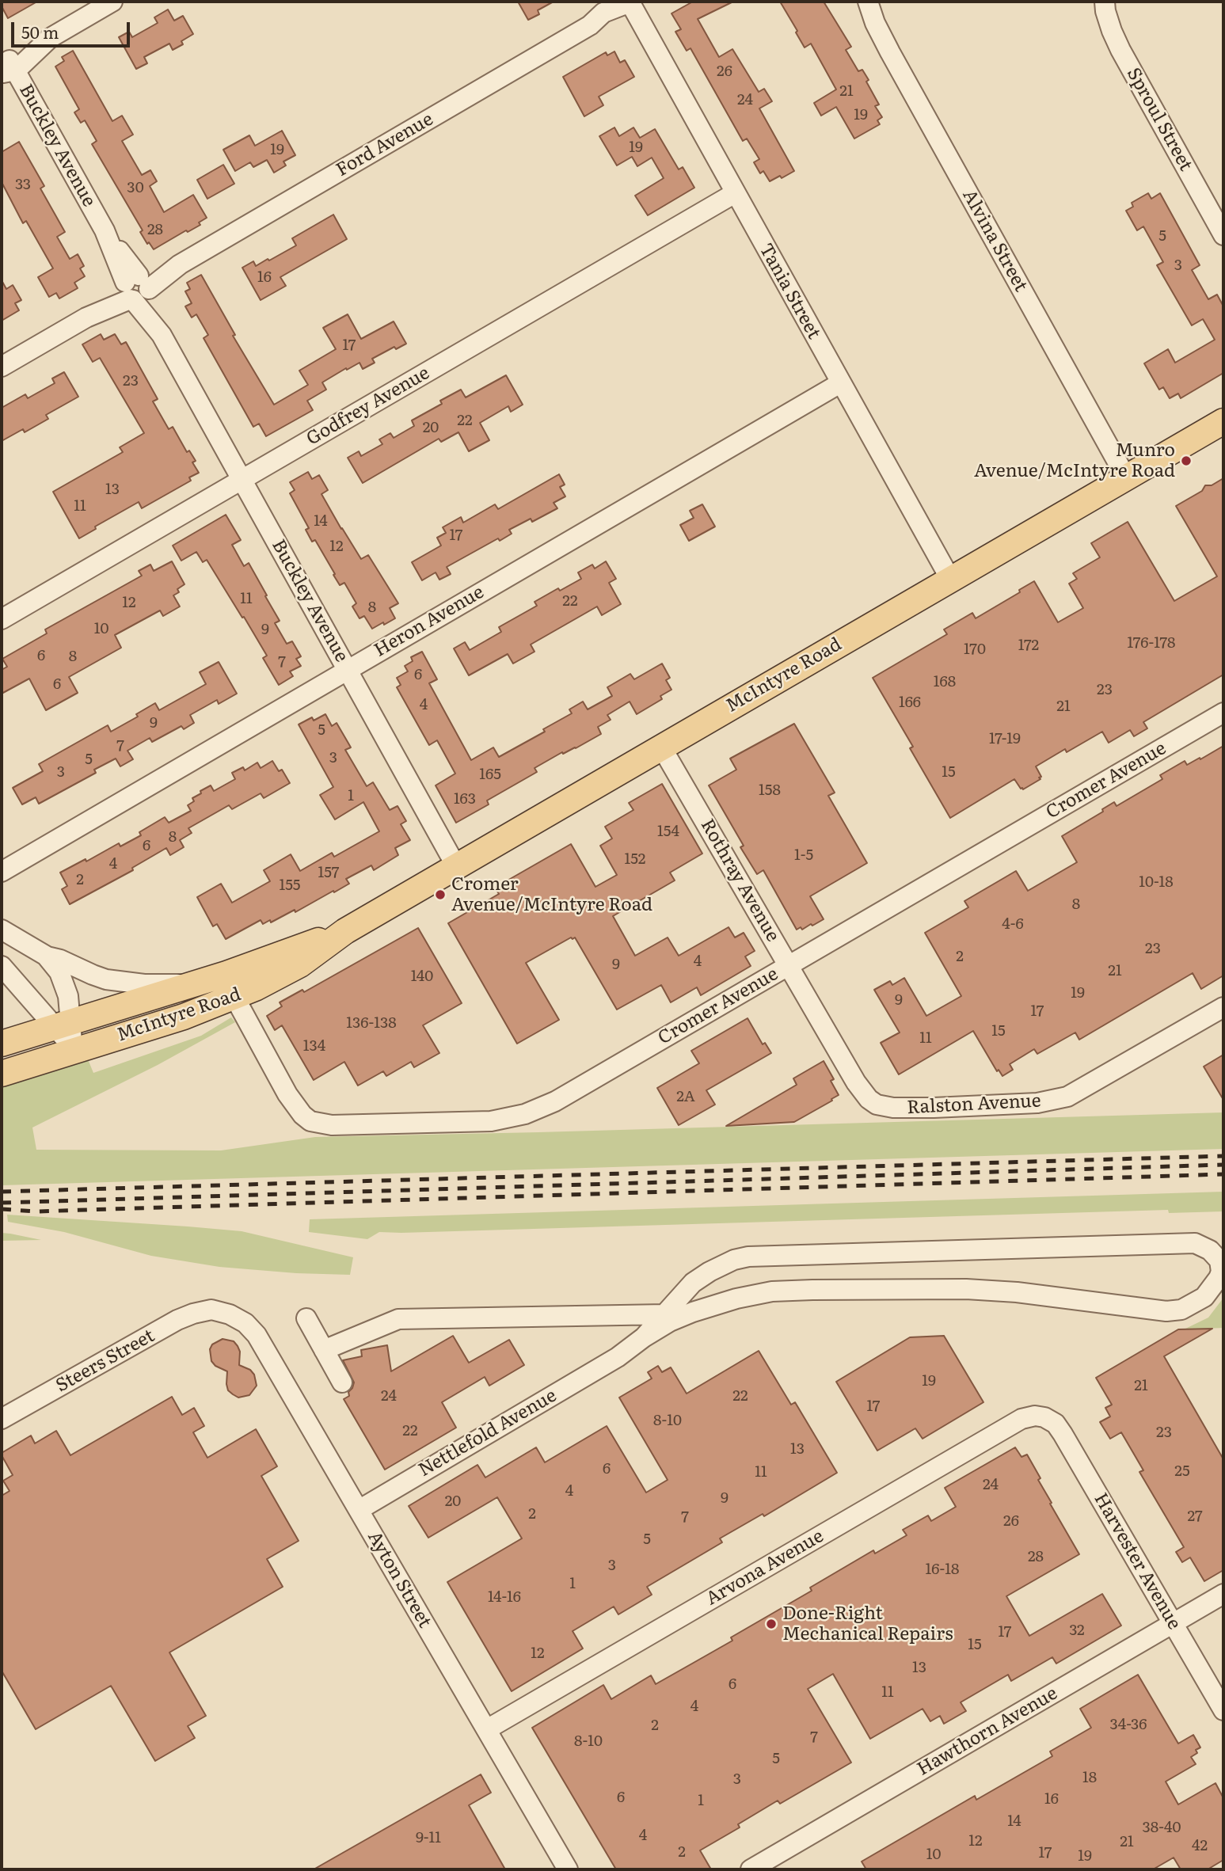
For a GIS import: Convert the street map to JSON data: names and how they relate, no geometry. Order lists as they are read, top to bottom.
{
  "streets": {
    "main road": ["McIntyre Road"],
    "street": [
      "Sproul Street",
      "Ford Avenue",
      "Buckley Avenue",
      "Alvina Street",
      "Tania Street",
      "Godfrey Avenue",
      "Heron Avenue",
      "Cromer Avenue",
      "Rothray Avenue",
      "Ralston Avenue",
      "Steers Street",
      "Nettlefold Avenue",
      "Harvester Avenue",
      "Arvona Avenue",
      "Ayton Street",
      "Hawthorn Avenue"
    ]
  },
  "crossings": [
    ["Ford Avenue", "Buckley Avenue"],
    ["Ford Avenue", "Tania Street"],
    ["Buckley Avenue", "Godfrey Avenue"],
    ["Buckley Avenue", "Heron Avenue"],
    ["Buckley Avenue", "McIntyre Road"],
    ["Alvina Street", "McIntyre Road"],
    ["Tania Street", "Godfrey Avenue"],
    ["Tania Street", "Heron Avenue"],
    ["Tania Street", "McIntyre Road"],
    ["McIntyre Road", "Cromer Avenue"],
    ["McIntyre Road", "Rothray Avenue"],
    ["Cromer Avenue", "Rothray Avenue"],
    ["Rothray Avenue", "Ralston Avenue"],
    ["Steers Street", "Ayton Street"],
    ["Nettlefold Avenue", "Ayton Street"],
    ["Harvester Avenue", "Arvona Avenue"],
    ["Harvester Avenue", "Hawthorn Avenue"],
    ["Arvona Avenue", "Ayton Street"]
  ],
  "places": ["Munro Avenue/McIntyre Road", "Cromer Avenue/McIntyre Road", "Done-Right Mechanical Repairs"],
  "house_numbers": [
    "26",
    "21",
    "24",
    "19",
    "19",
    "19",
    "33",
    "30",
    "28",
    "5",
    "3",
    "16",
    "17",
    "23",
    "22",
    "20",
    "13",
    "11",
    "14",
    "17",
    "12",
    "11",
    "22",
    "12",
    "8",
    "10",
    "9",
    "176-178",
    "172",
    "170",
    "6",
    "8",
    "7",
    "6",
    "168",
    "6",
    "23",
    "166",
    "4",
    "21",
    "9",
    "5",
    "17-19",
    "7",
    "3",
    "5",
    "3",
    "15",
    "165",
    "158",
    "1",
    "163",
    "154",
    "8",
    "6",
    "1-5",
    "152",
    "4",
    "157",
    "2",
    "10-18",
    "155",
    "8",
    "4-6",
    "23",
    "2",
    "4",
    "9",
    "21",
    "140",
    "19",
    "9",
    "17",
    "136-138",
    "15",
    "11",
    "134",
    "2A",
    "19",
    "21",
    "24",
    "22",
    "17",
    "8-10",
    "22",
    "23",
    "13",
    "6",
    "25",
    "11",
    "24",
    "4",
    "9",
    "20",
    "2",
    "27",
    "7",
    "26",
    "5",
    "28",
    "3",
    "16-18",
    "1",
    "14-16",
    "32",
    "17",
    "15",
    "12",
    "13",
    "6",
    "11",
    "4",
    "34-36",
    "2",
    "7",
    "8-10",
    "5",
    "18",
    "3",
    "6",
    "16",
    "1",
    "14",
    "38-40",
    "4",
    "9-11",
    "12",
    "21",
    "42",
    "2",
    "17",
    "10",
    "19"
  ],
  "scale_bar": "50 m"
}
